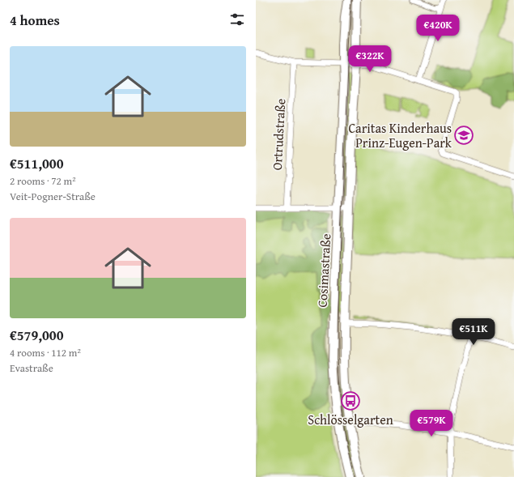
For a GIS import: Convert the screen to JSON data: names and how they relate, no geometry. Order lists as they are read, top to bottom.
{
  "streets": {
    "main road": ["Cosimastraße"],
    "street": ["Ortrudstraße"]
  },
  "places": {
    "school or university": ["Caritas Kinderhaus Prinz-Eugen-Park"],
    "bus stop": ["Schlösselgarten"]
  },
  "page": {
    "heading": "4 homes",
    "price": [
      "€420K",
      "€322K",
      "€511K",
      "€579K"
    ],
    "list": [
      {
        "name": "€511,000",
        "note": "2 rooms · 72 m² · Veit-Pogner-Straße"
      },
      {
        "name": "€579,000",
        "note": "4 rooms · 112 m² · Evastraße"
      }
    ]
  }
}
